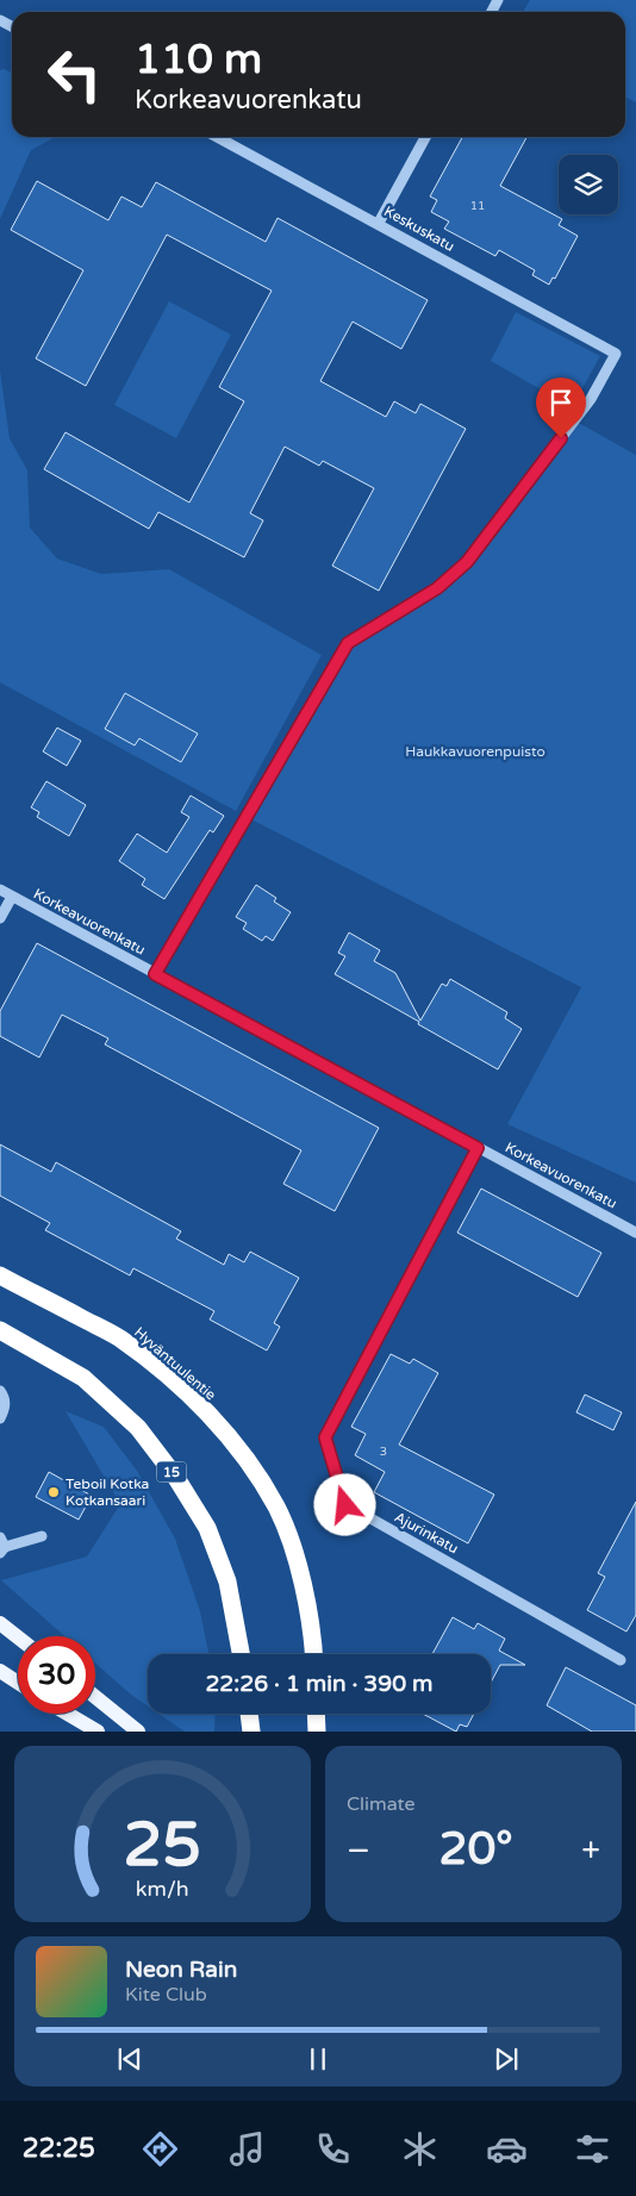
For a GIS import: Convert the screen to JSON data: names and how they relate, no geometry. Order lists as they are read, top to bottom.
{
  "streets": {
    "highway": ["Hyväntuulentie", "15"],
    "street": ["Keskuskatu", "Korkeavuorenkatu", "Ajurinkatu"]
  },
  "crossings": [
    ["Keskuskatu", "Korkeavuorenkatu"],
    ["Korkeavuorenkatu", "Ajurinkatu"]
  ],
  "parks": ["Haukkavuorenpuisto"],
  "places": ["Teboil Kotka Kotkansaari"],
  "house_numbers": ["11", "3"],
  "page": {
    "turn": ["110 m", "Korkeavuorenkatu"],
    "limit": "30",
    "trip": "22:26 · 1 min · 390 m",
    "tile": "Climate",
    "heat": ["−", "20°", "+"],
    "song": ["Neon Rain", "Kite Club"],
    "tabs": "22:25",
    "gauge": ["25", "km/h"]
  }
}
